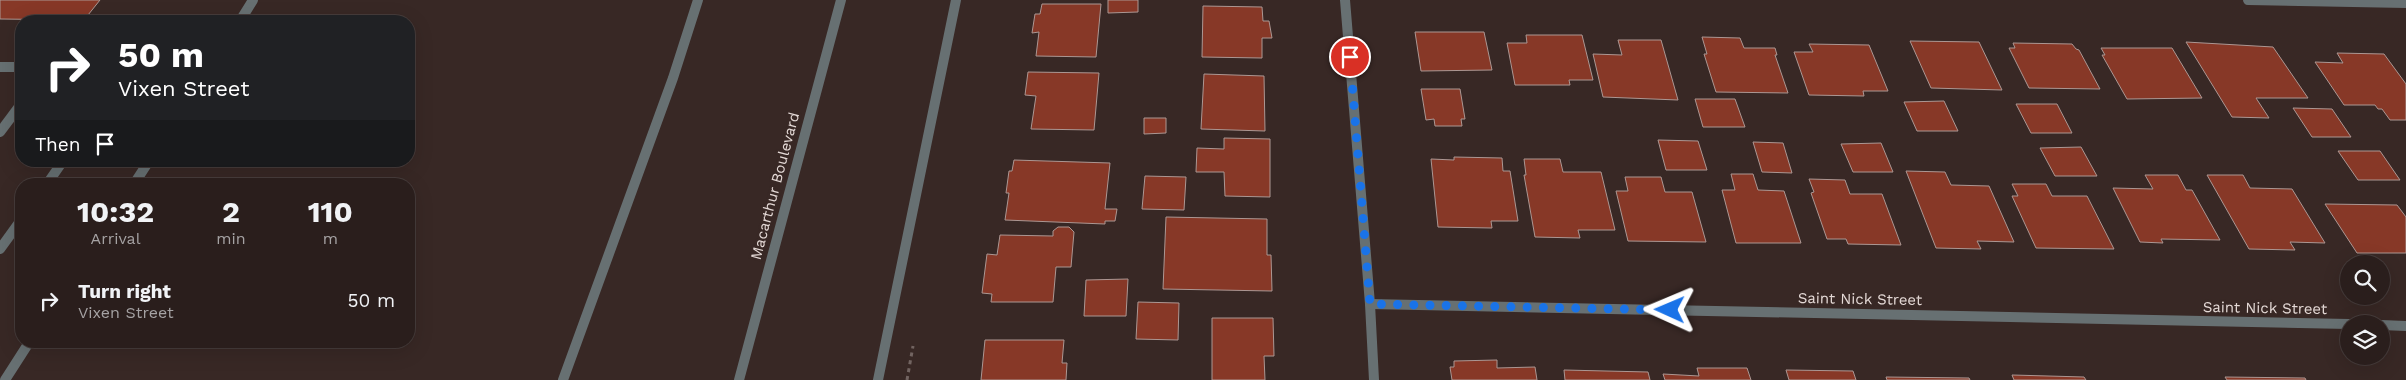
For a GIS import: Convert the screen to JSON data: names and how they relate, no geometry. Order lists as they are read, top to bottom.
{
  "streets": {
    "street": ["Macarthur Boulevard", "Saint Nick Street"]
  },
  "page": {
    "turn": ["50 m", "Vixen Street"],
    "then": "Then",
    "eta": [
      "10:32",
      "Arrival",
      "2",
      "min",
      "110",
      "m"
    ],
    "list": [
      {
        "name": "Turn right",
        "note": "Vixen Street",
        "value": "50 m"
      }
    ]
  }
}
